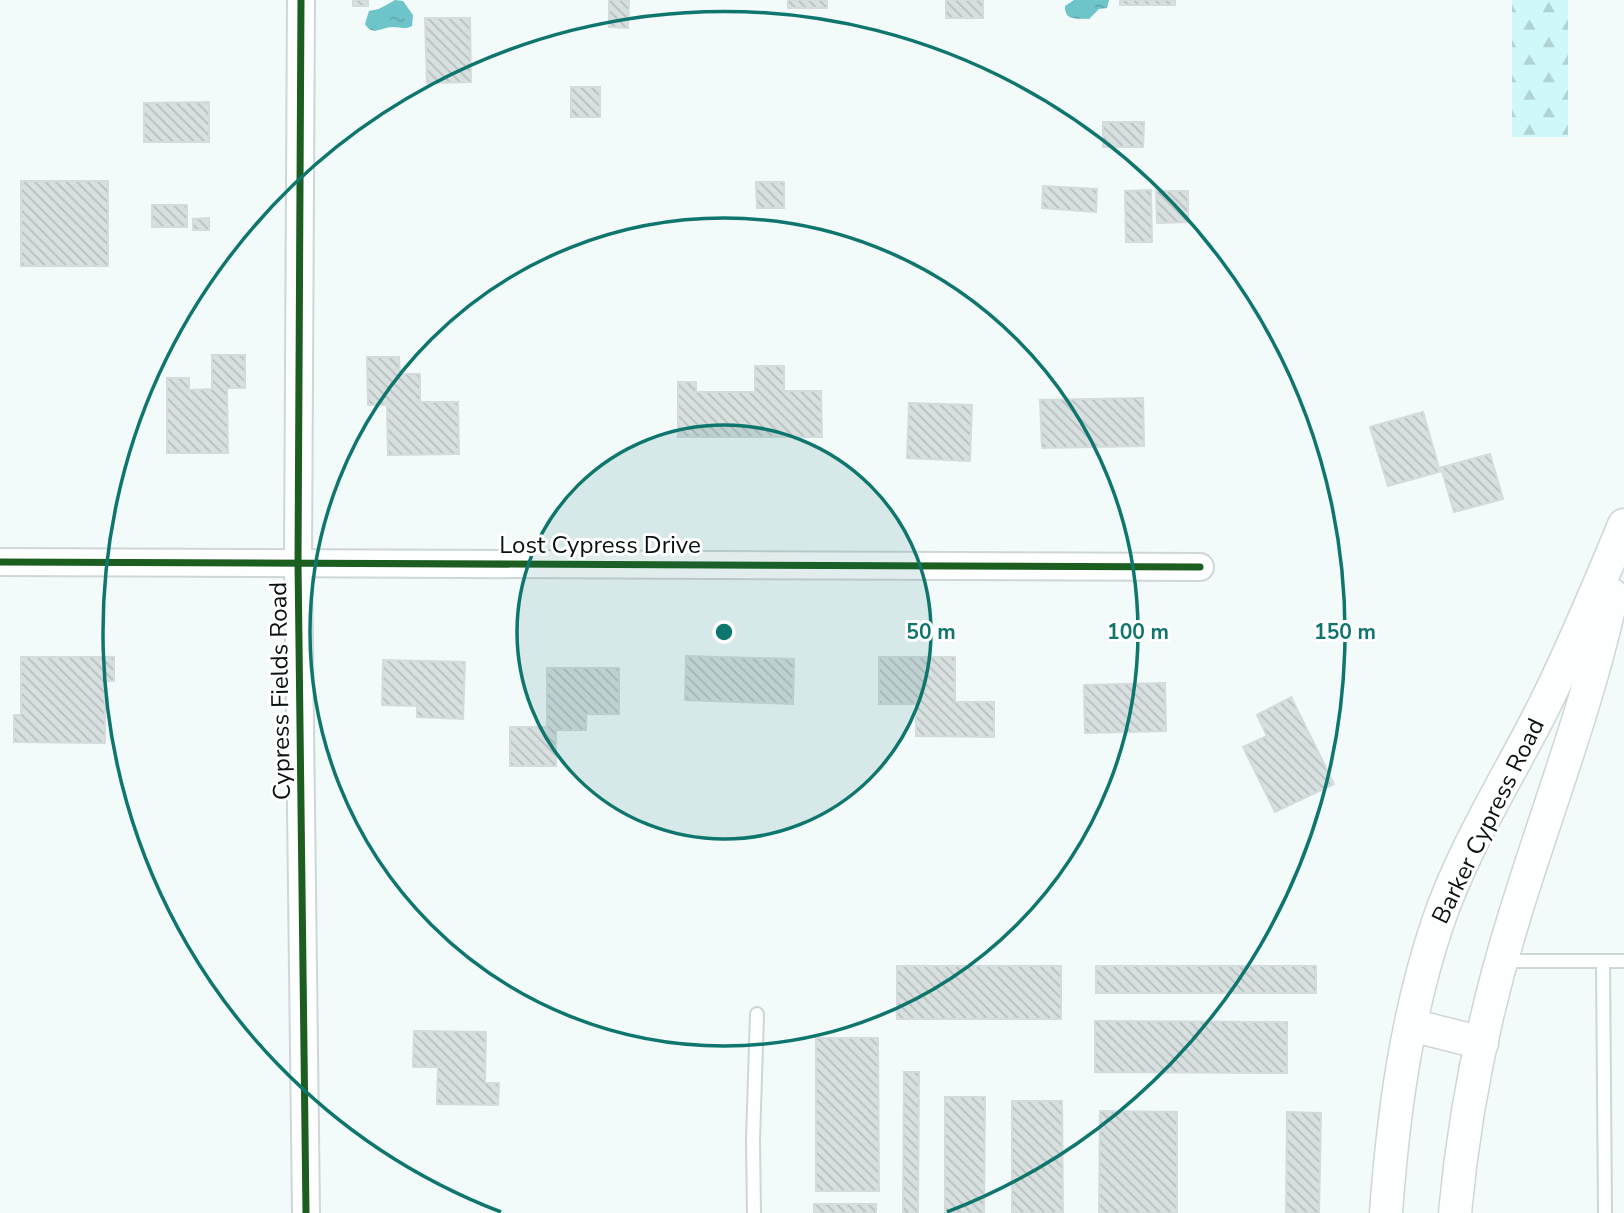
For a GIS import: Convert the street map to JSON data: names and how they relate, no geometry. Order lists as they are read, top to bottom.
{
  "streets": {
    "street": ["Lost Cypress Drive", "Cypress Fields Road", "Barker Cypress Road"]
  },
  "crossings": [
    ["Lost Cypress Drive", "Cypress Fields Road"]
  ],
  "rings": ["50 m", "100 m", "150 m"]
}
